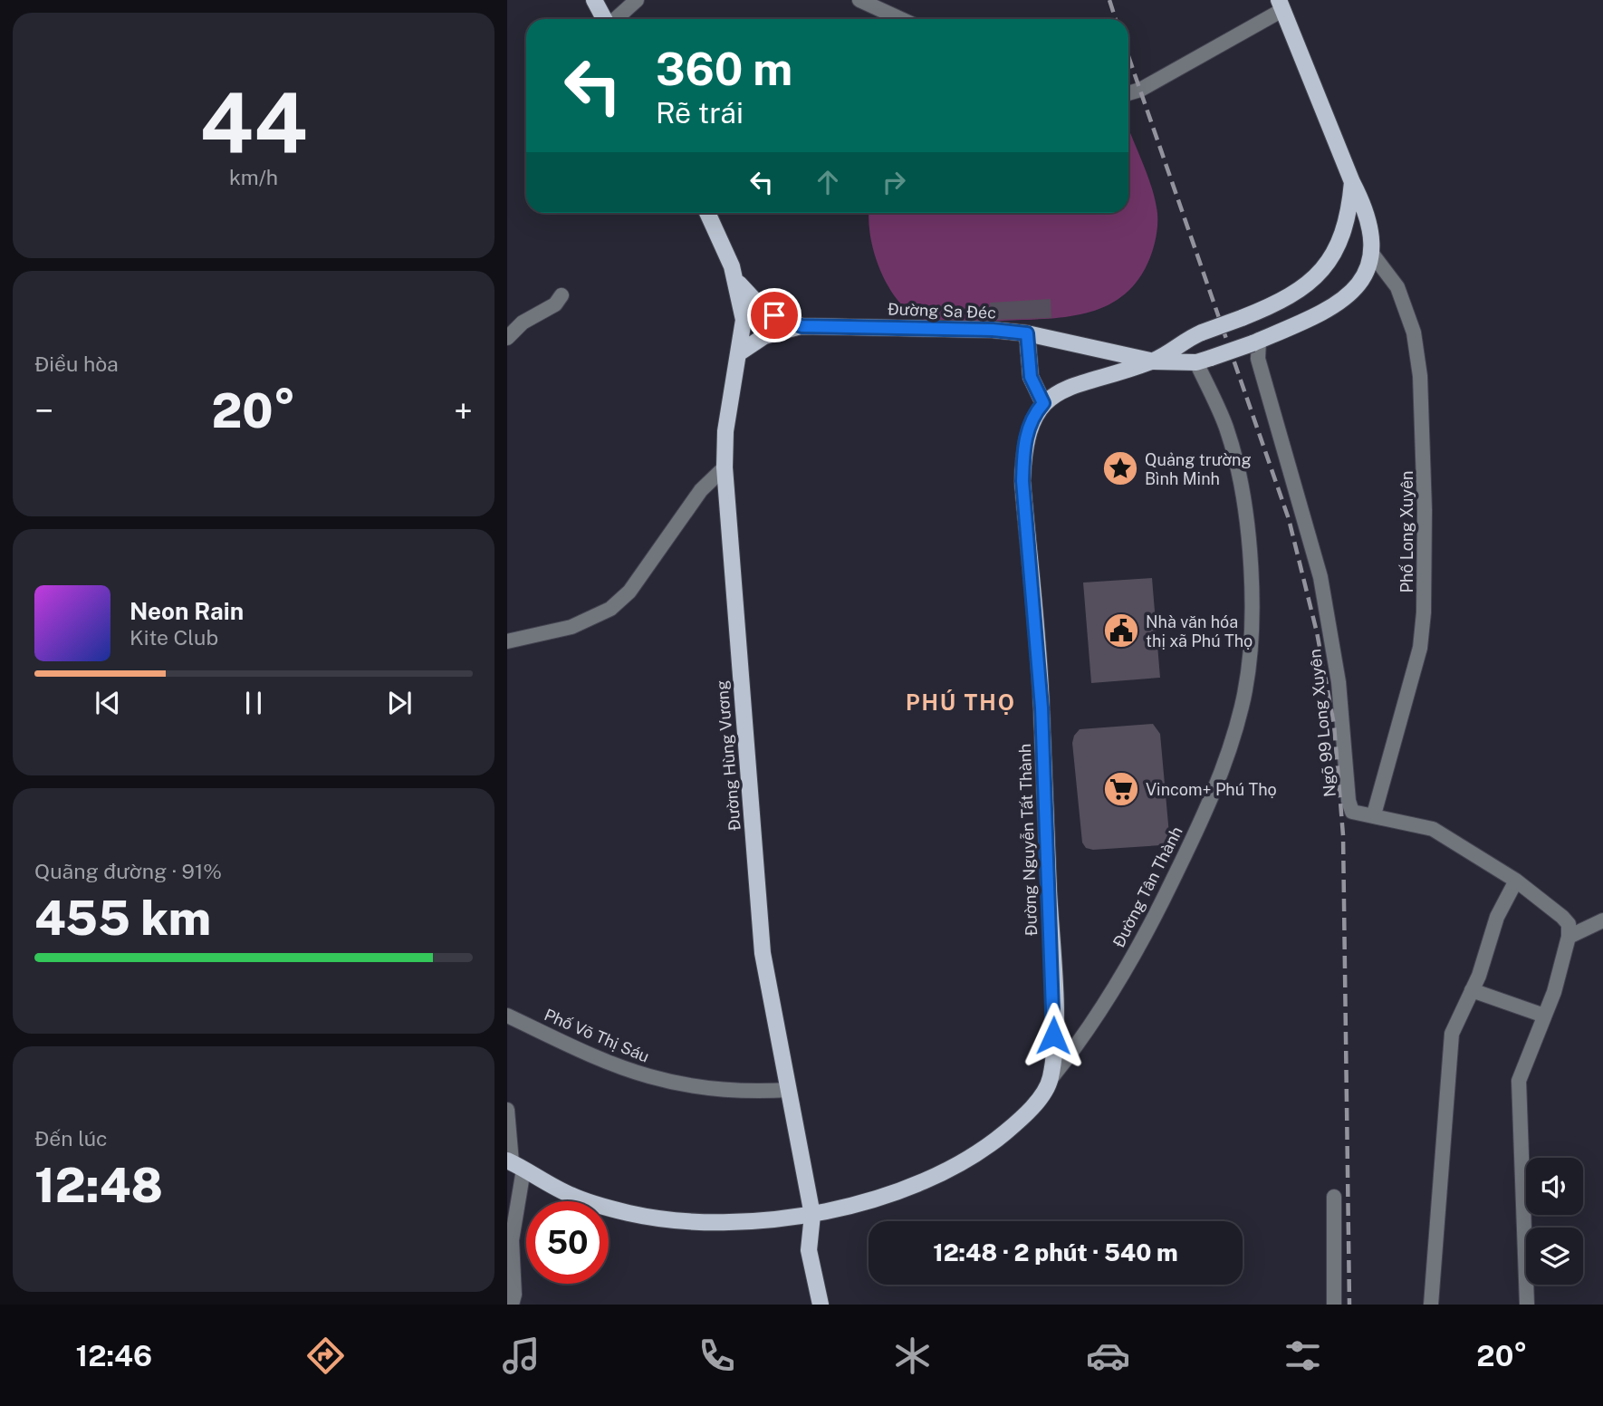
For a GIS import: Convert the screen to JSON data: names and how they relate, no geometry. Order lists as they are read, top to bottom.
{
  "streets": {
    "main road": ["Đường Sa Đéc", "Đường Hùng Vương", "Đường Nguyễn Tất Thành"],
    "street": [
      "Phố Long Xuyên",
      "Ngõ 99 Long Xuyên",
      "Đường Tân Thành",
      "Phố Võ Thị Sáu"
    ]
  },
  "crossings": [
    ["Đường Sa Đéc", "Đường Hùng Vương"],
    ["Phố Long Xuyên", "Ngõ 99 Long Xuyên"],
    ["Đường Hùng Vương", "Phố Võ Thị Sáu"],
    ["Đường Nguyễn Tất Thành", "Đường Tân Thành"]
  ],
  "districts": ["PHÚ THỌ"],
  "places": {
    "place": ["Quảng trường Bình Minh"],
    "public building": ["Nhà văn hóa thị xã Phú Thọ"],
    "supermarket": ["Vincom+ Phú Thọ"]
  },
  "page": {
    "tile": [
      ["44", "km/h"],
      "Điều hòa",
      ["Quãng đường · 91%", "455 km"],
      ["Đến lúc", "12:48"]
    ],
    "turn": ["360 m", "Rẽ trái"],
    "heat": ["−", "20°", "+"],
    "song": ["Neon Rain", "Kite Club"],
    "limit": "50",
    "trip": "12:48 · 2 phút · 540 m",
    "tabs": ["12:46", "20°"]
  }
}
